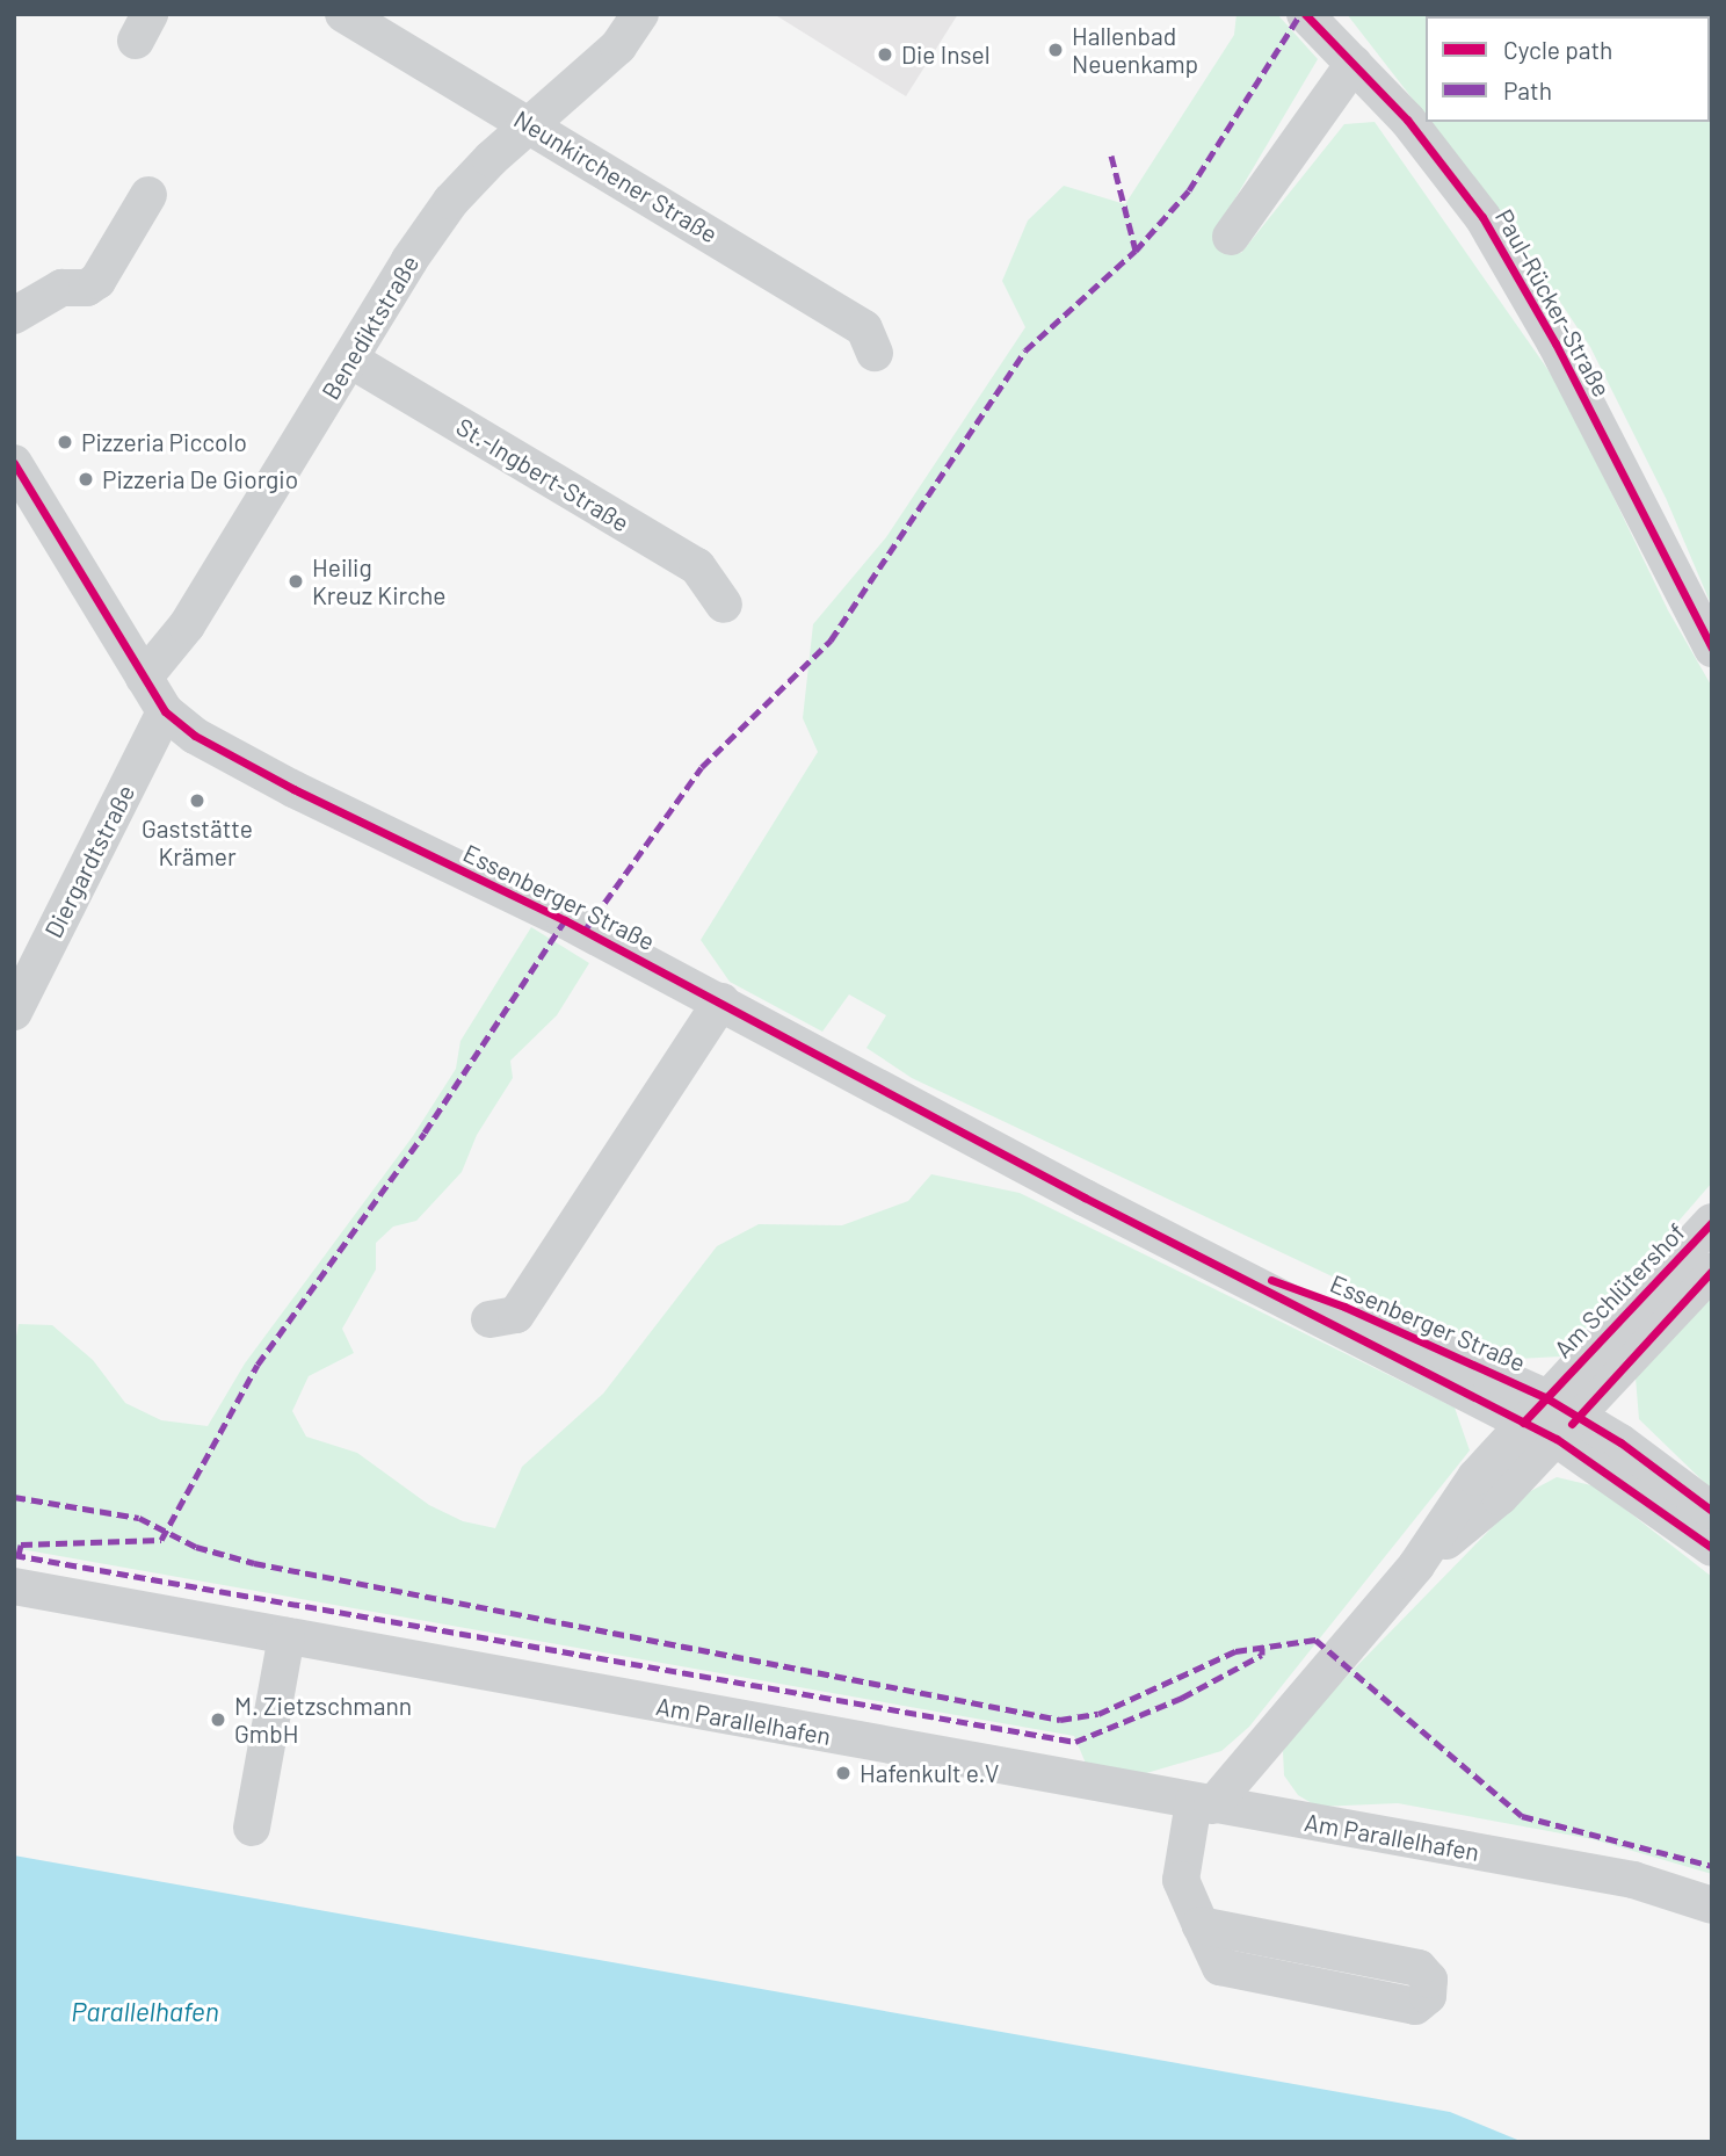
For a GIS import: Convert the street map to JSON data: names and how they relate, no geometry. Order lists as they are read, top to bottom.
{
  "streets": {
    "street": [
      "Neunkirchener Straße",
      "Paul-Rücker-Straße",
      "Benediktstraße",
      "St.-Ingbert-Straße",
      "Diergardtstraße",
      "Essenberger Straße",
      "Am Schlütershof",
      "Am Parallelhafen"
    ]
  },
  "crossings": [
    ["Neunkirchener Straße", "Benediktstraße"],
    ["Benediktstraße", "St.-Ingbert-Straße"],
    ["Benediktstraße", "Essenberger Straße"],
    ["Diergardtstraße", "Essenberger Straße"],
    ["Essenberger Straße", "Am Schlütershof"],
    ["Am Schlütershof", "Am Parallelhafen"]
  ],
  "water": ["Parallelhafen"],
  "places": [
    "Hallenbad Neuenkamp",
    "Die Insel",
    "Pizzeria Piccolo",
    "Pizzeria De Giorgio",
    "Heilig Kreuz Kirche",
    "Gaststätte Krämer",
    "M. Zietzschmann GmbH",
    "Hafenkult e.V"
  ],
  "legend": ["Cycle path", "Path"]
}
